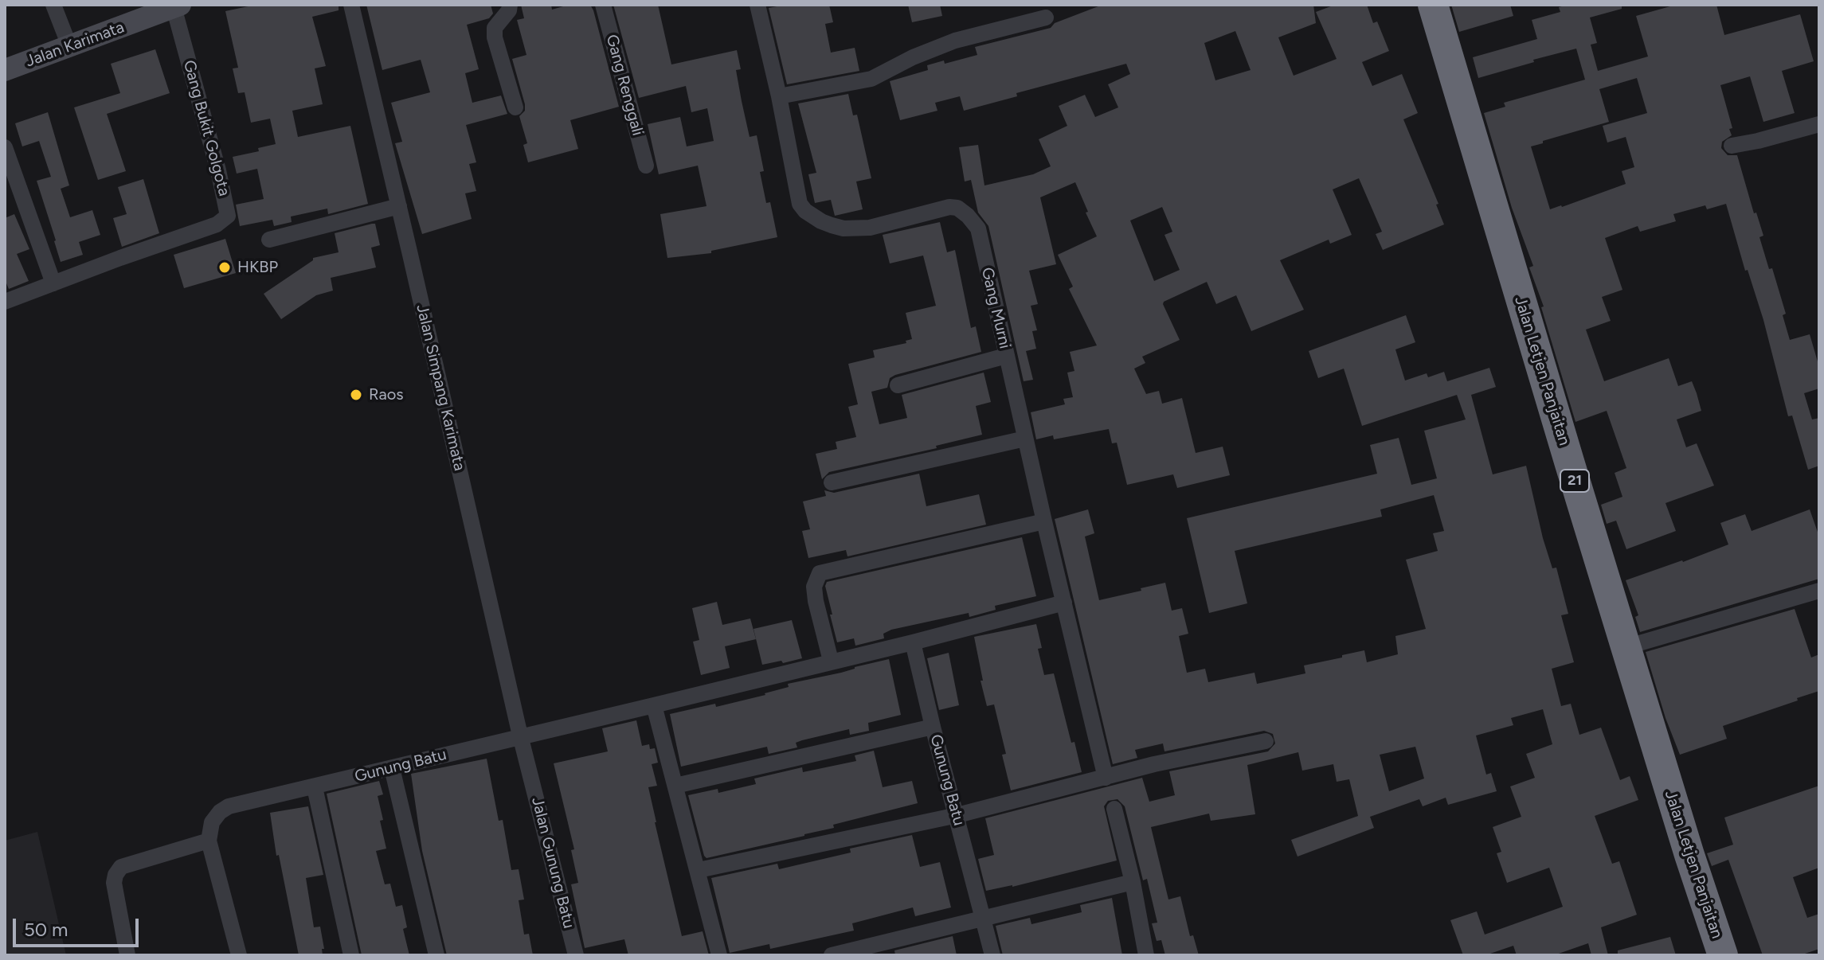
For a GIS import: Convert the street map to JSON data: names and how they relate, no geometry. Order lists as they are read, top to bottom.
{
  "streets": {
    "highway": ["Jalan Letjen Panjaitan", "21"],
    "main road": ["Jalan Karimata"],
    "street": [
      "Gang Renggali",
      "Gang Bukit Golgota",
      "Gang Murni",
      "Jalan Simpang Karimata",
      "Gunung Batu",
      "Jalan Gunung Batu"
    ]
  },
  "crossings": [
    ["Jalan Karimata", "Gang Bukit Golgota"],
    ["Gang Murni", "Gunung Batu"],
    ["Jalan Simpang Karimata", "Gunung Batu"],
    ["Jalan Simpang Karimata", "Jalan Gunung Batu"]
  ],
  "places": ["HKBP", "Raos"],
  "scale_bar": "50 m"
}
